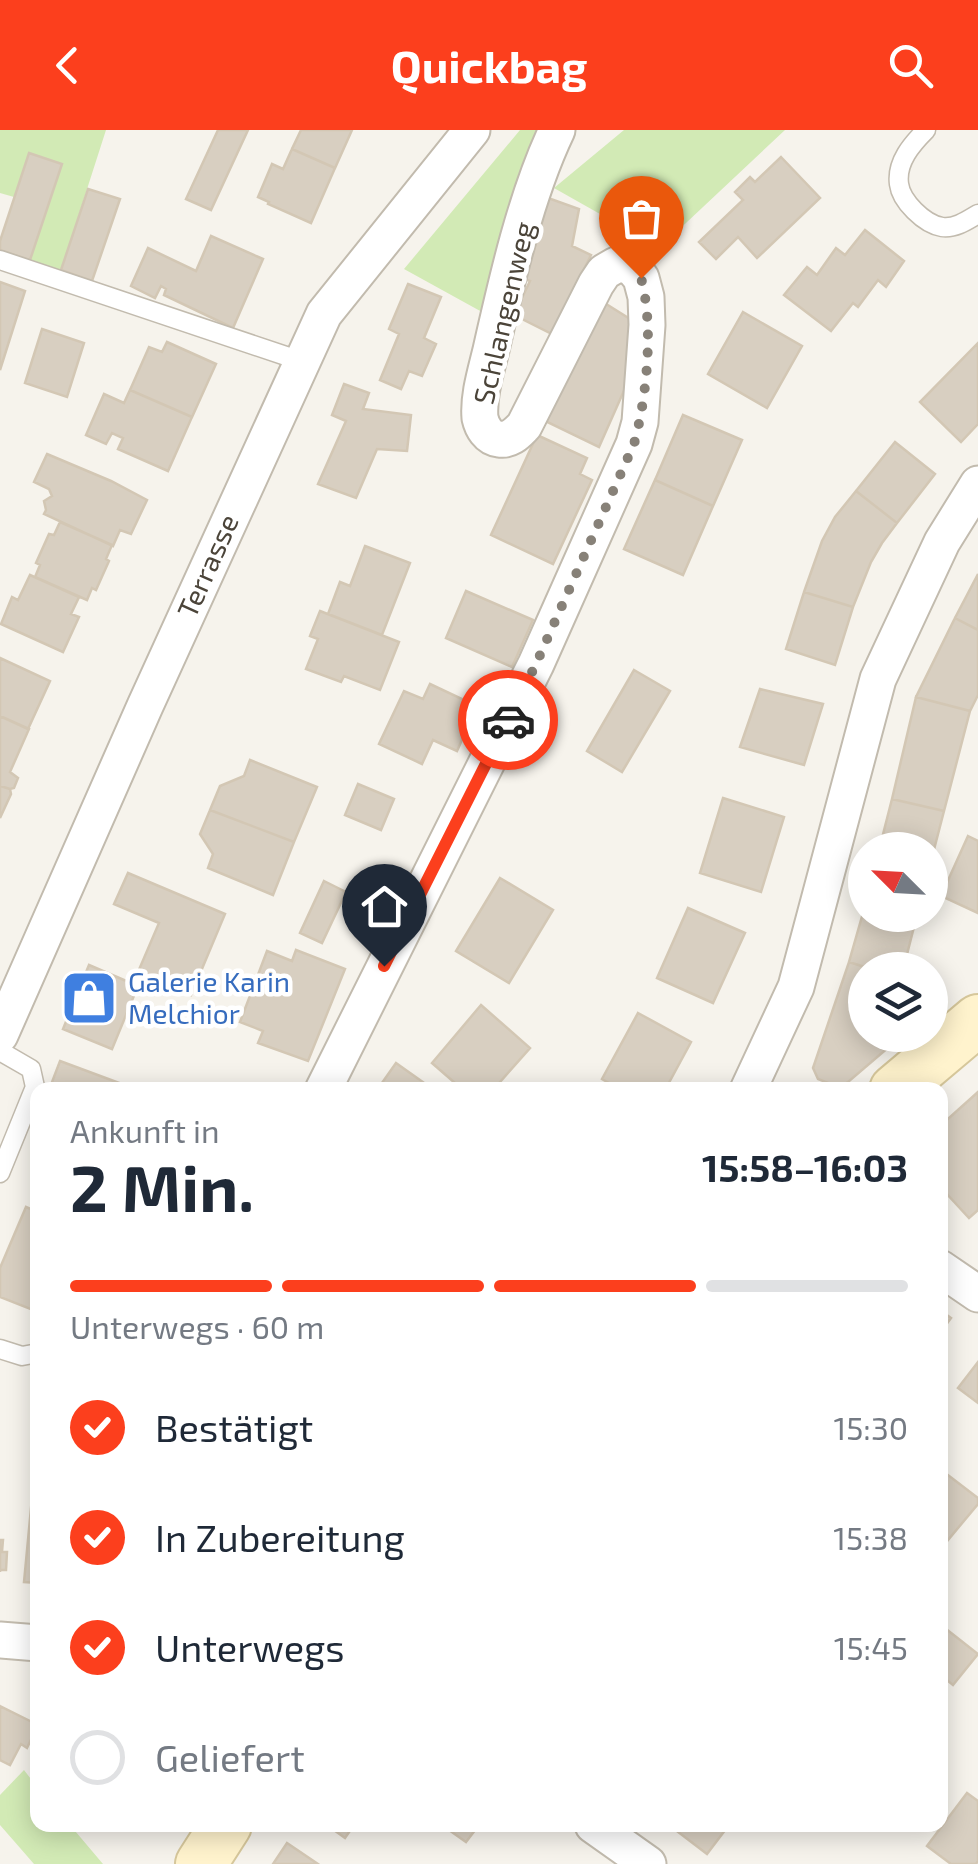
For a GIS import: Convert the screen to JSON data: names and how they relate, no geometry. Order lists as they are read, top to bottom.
{
  "streets": {
    "street": ["Schlangenweg", "Terrasse"]
  },
  "places": {
    "shop": ["Galerie Karin Melchior"]
  },
  "north": "top left",
  "page": {
    "header": "Quickbag",
    "heading": ["2 Min.", "Ankunft in", "15:58–16:03"],
    "bar": "Unterwegs · 60 m",
    "list": [
      ["Bestätigt", "15:30"],
      ["In Zubereitung", "15:38"],
      ["Unterwegs", "15:45"],
      "Geliefert"
    ]
  }
}
